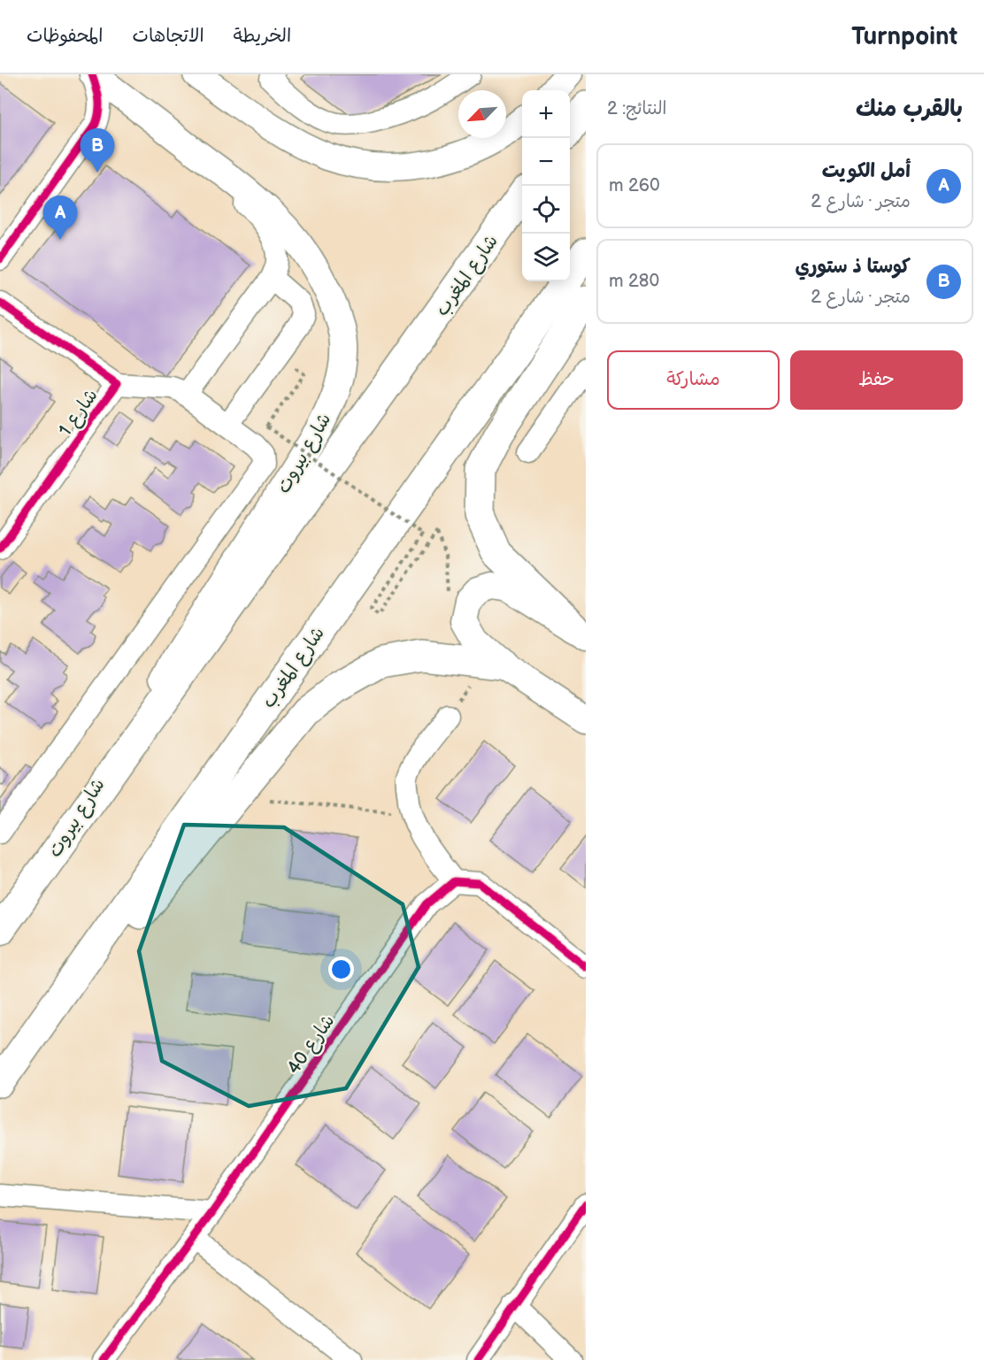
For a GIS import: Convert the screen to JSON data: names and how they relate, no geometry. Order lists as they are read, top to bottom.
{
  "streets": {
    "highway": ["شارع المغرب"],
    "main road": ["شارع بيروت"],
    "street": ["شارع 1", "شارع 40"]
  },
  "crossings": [
    ["شارع المغرب", "شارع بيروت"]
  ],
  "north": "bottom left",
  "page": {
    "header": "Turnpoint",
    "nav": ["الخريطة", "الاتجاهات", "المحفوظات"],
    "heading": ["بالقرب منك", "النتائج: 2"],
    "map_buttons": ["+", "−"],
    "pins": ["B", "A"],
    "list": [
      {
        "mark": "A",
        "name": "أمل الكويت",
        "note": "متجر · شارع 2",
        "value": "260 m"
      },
      {
        "mark": "B",
        "name": "كوستا ذ ستوري",
        "note": "متجر · شارع 2",
        "value": "280 m"
      }
    ],
    "buttons": ["حفظ", "مشاركة"]
  }
}
